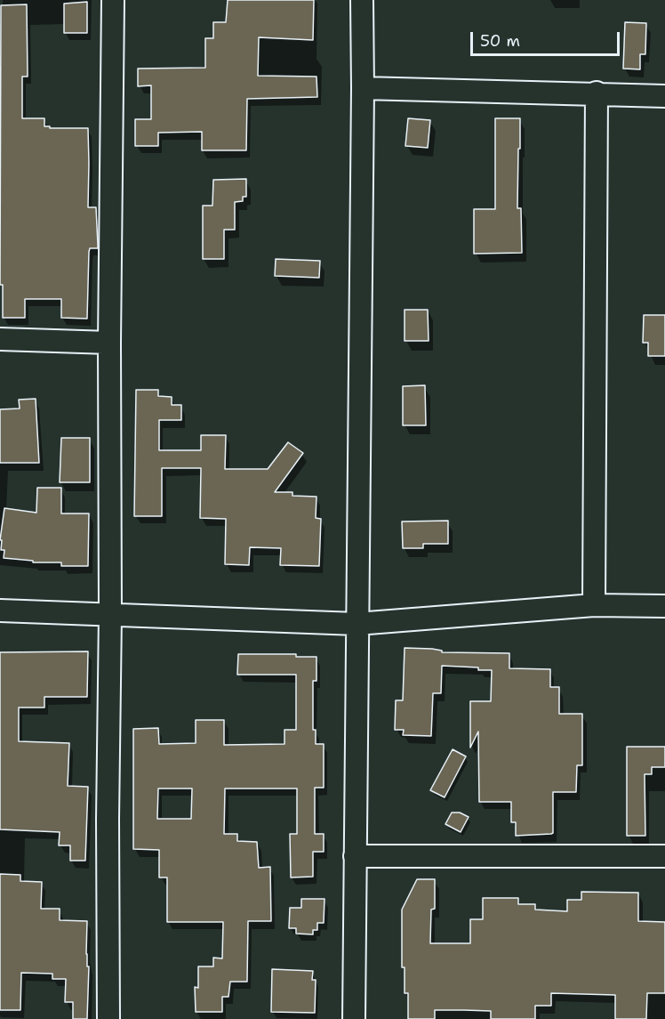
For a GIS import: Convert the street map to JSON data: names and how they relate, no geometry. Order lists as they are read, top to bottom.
{
  "scale_bar": "50 m"
}
